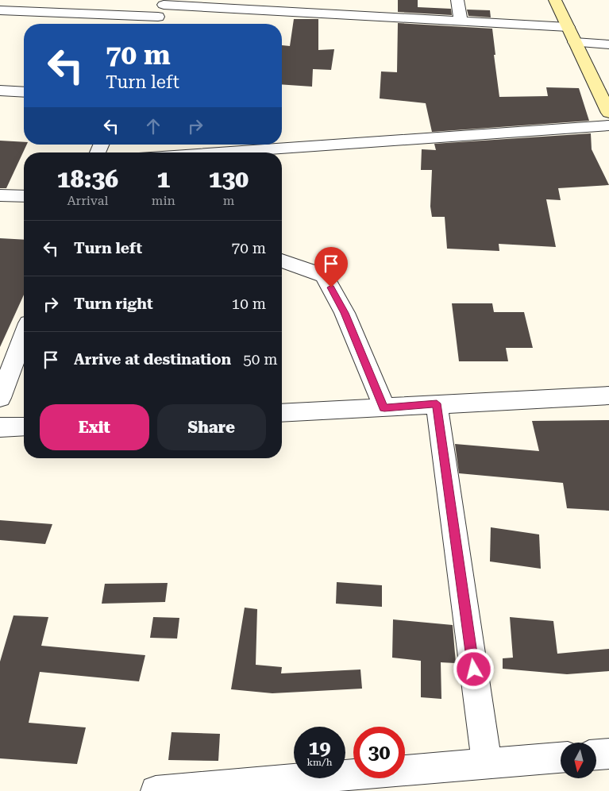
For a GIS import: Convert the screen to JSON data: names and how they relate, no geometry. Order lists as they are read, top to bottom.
{
  "north": "bottom",
  "page": {
    "turn": ["70 m", "Turn left"],
    "eta": [
      "18:36",
      "Arrival",
      "1",
      "min",
      "130",
      "m"
    ],
    "list": [
      {
        "name": "Turn left",
        "value": "70 m"
      },
      {
        "name": "Turn right",
        "value": "10 m"
      },
      {
        "name": "Arrive at destination",
        "value": "50 m"
      }
    ],
    "buttons": ["Exit", "Share"],
    "speed": "19 km/h",
    "limit": "30"
  }
}
